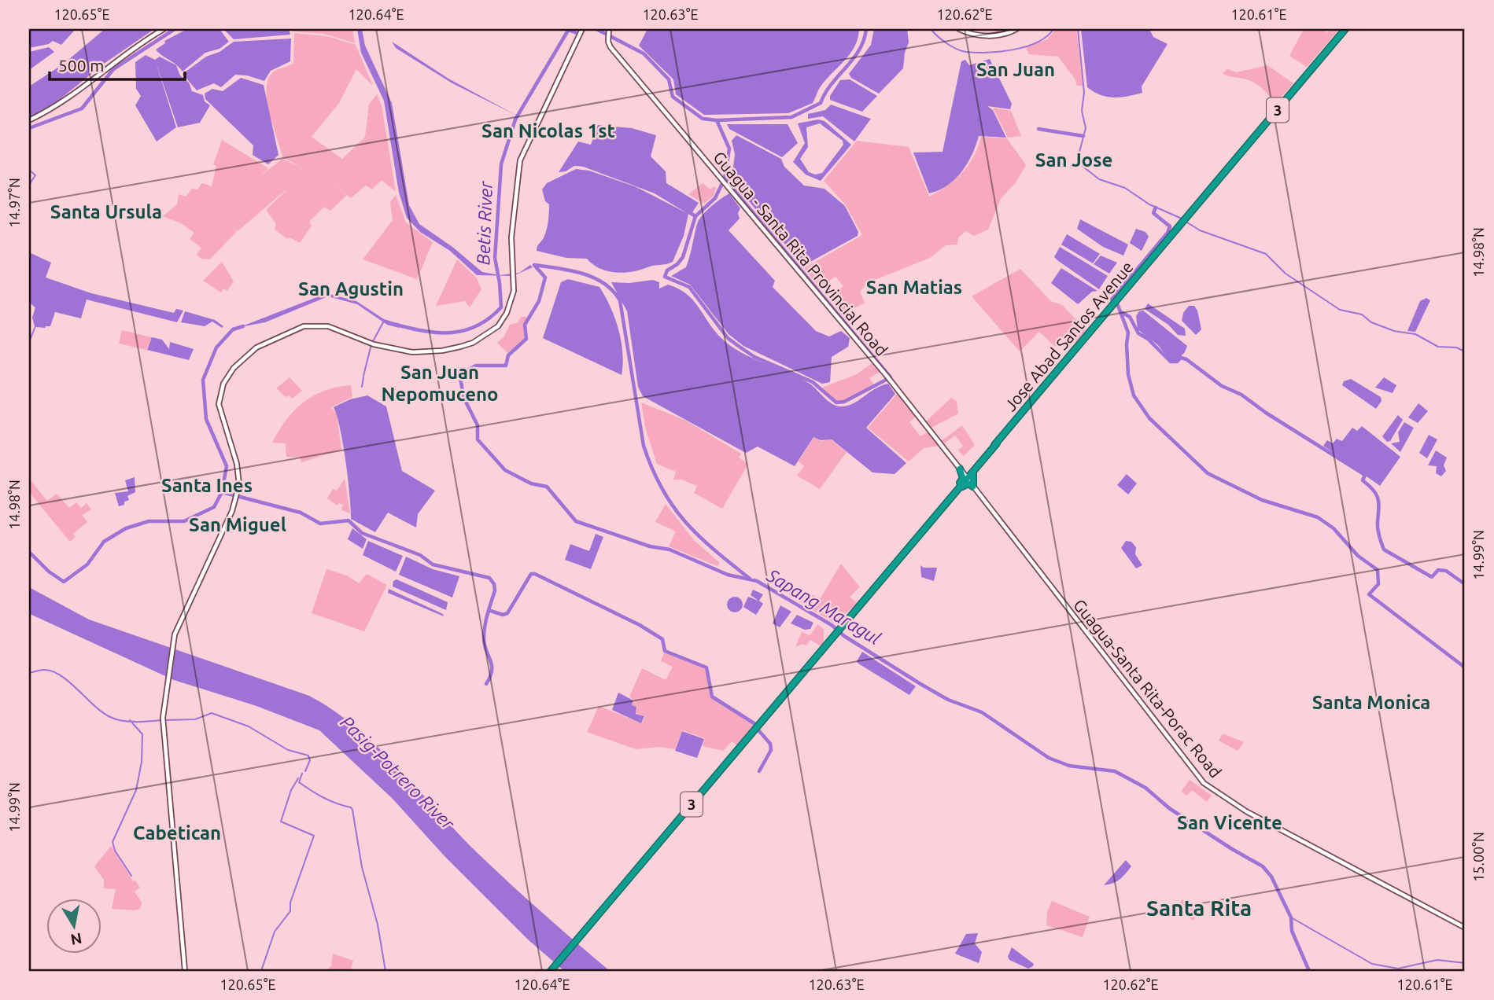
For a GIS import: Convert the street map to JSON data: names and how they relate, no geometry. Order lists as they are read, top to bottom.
{
  "streets": {
    "highway": ["3", "Jose Abad Santos Avenue"],
    "main road": ["Guagua - Santa Rita Provincial Road", "Guagua-Santa Rita-Porac Road"]
  },
  "crossings": [
    ["Guagua - Santa Rita Provincial Road", "Jose Abad Santos Avenue"],
    ["Guagua - Santa Rita Provincial Road", "Guagua-Santa Rita-Porac Road"],
    ["Jose Abad Santos Avenue", "Guagua-Santa Rita-Porac Road"]
  ],
  "districts": [
    "San Juan",
    "San Nicolas 1st",
    "San Jose",
    "Santa Ursula",
    "San Matias",
    "San Agustin",
    "San Juan Nepomuceno",
    "Santa Ines",
    "San Miguel",
    "Santa Monica",
    "San Vicente",
    "Cabetican",
    "Santa Rita"
  ],
  "water": ["Betis River", "Sapang Maragul", "Pasig-Potrero River"],
  "scale_bar": "500 m",
  "north": "bottom",
  "coordinates": [
    "120.65°E",
    "120.64°E",
    "120.63°E",
    "120.62°E",
    "120.61°E",
    "14.97°N",
    "14.98°N",
    "14.99°N",
    "15.00°N"
  ]
}
